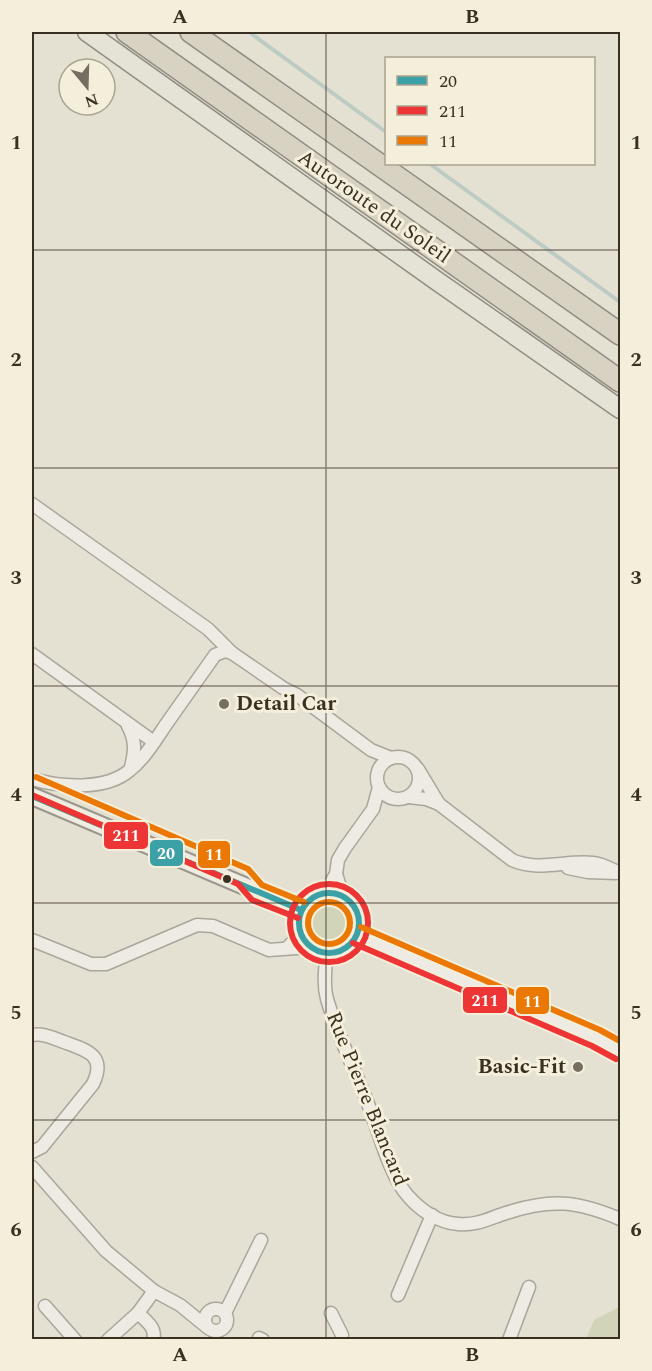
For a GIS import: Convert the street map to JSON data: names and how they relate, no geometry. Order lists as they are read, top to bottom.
{
  "streets": {
    "highway": ["Autoroute du Soleil"],
    "street": ["Rue Pierre Blancard"]
  },
  "places": ["Detail Car", "Basic-Fit"],
  "lines": ["transit line 11", "transit line 211", "transit line 20"],
  "legend": ["20", "211", "11"],
  "north": "bottom",
  "grid": {
    "columns": ["A", "B"],
    "rows": [
      "1",
      "2",
      "3",
      "4",
      "5",
      "6"
    ]
  }
}
